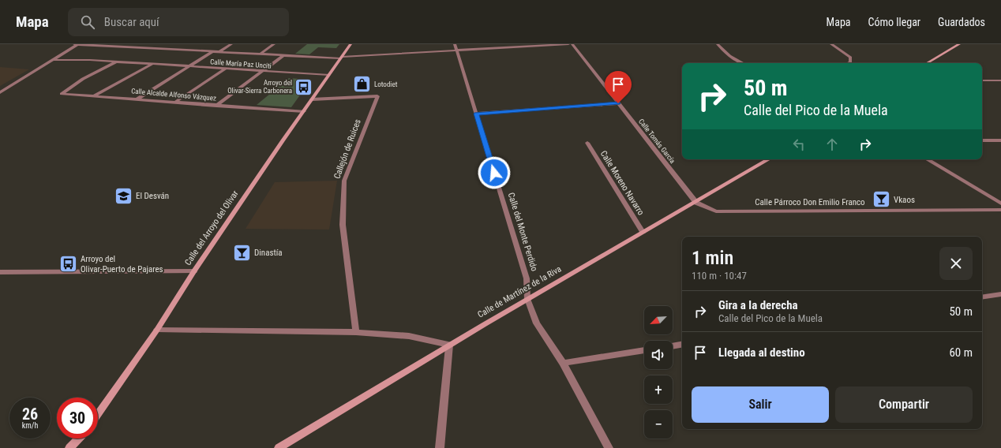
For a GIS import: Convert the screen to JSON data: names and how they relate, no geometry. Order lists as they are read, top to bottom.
{
  "streets": {
    "street": [
      "Calle María Paz Unciti",
      "Calle Alcalde Alfonso Vázquez",
      "Calle Tomás García",
      "Callejón de Ruices",
      "Calle Moreno Navarro",
      "Calle Párroco Don Emilio Franco",
      "Calle del Arroyo del Olivar",
      "Calle del Monte Perdido",
      "Calle de Martínez de la Riva"
    ]
  },
  "crossings": [
    ["Calle María Paz Unciti", "Calle Alcalde Alfonso Vázquez"],
    ["Calle María Paz Unciti", "Calle del Arroyo del Olivar"],
    ["Calle Alcalde Alfonso Vázquez", "Calle del Arroyo del Olivar"],
    ["Calle Tomás García", "Calle Párroco Don Emilio Franco"],
    ["Calle Tomás García", "Calle de Martínez de la Riva"],
    ["Callejón de Ruices", "Calle del Arroyo del Olivar"],
    ["Calle Moreno Navarro", "Calle de Martínez de la Riva"],
    ["Calle Párroco Don Emilio Franco", "Calle de Martínez de la Riva"],
    ["Calle del Monte Perdido", "Calle de Martínez de la Riva"]
  ],
  "places": {
    "shop": ["Lotodiet"],
    "bus stop": ["Arroyo del Olivar-Sierra Carbonera", "Arroyo del Olivar-Puerto de Pajares"],
    "school or university": ["El Desván"],
    "bar": ["Vkaos", "Dinastía"]
  },
  "north": "bottom left",
  "page": {
    "header": "Mapa",
    "search": "Buscar aquí",
    "nav": ["Mapa", "Cómo llegar", "Guardados"],
    "turn": ["50 m", "Calle del Pico de la Muela"],
    "heading": ["1 min", "110 m · 10:47"],
    "list": [
      {
        "name": "Gira a la derecha",
        "note": "Calle del Pico de la Muela",
        "value": "50 m"
      },
      {
        "name": "Llegada al destino",
        "value": "60 m"
      }
    ],
    "map_buttons": ["+", "−"],
    "buttons": ["Salir", "Compartir"],
    "speed": "26 km/h",
    "limit": "30"
  }
}
